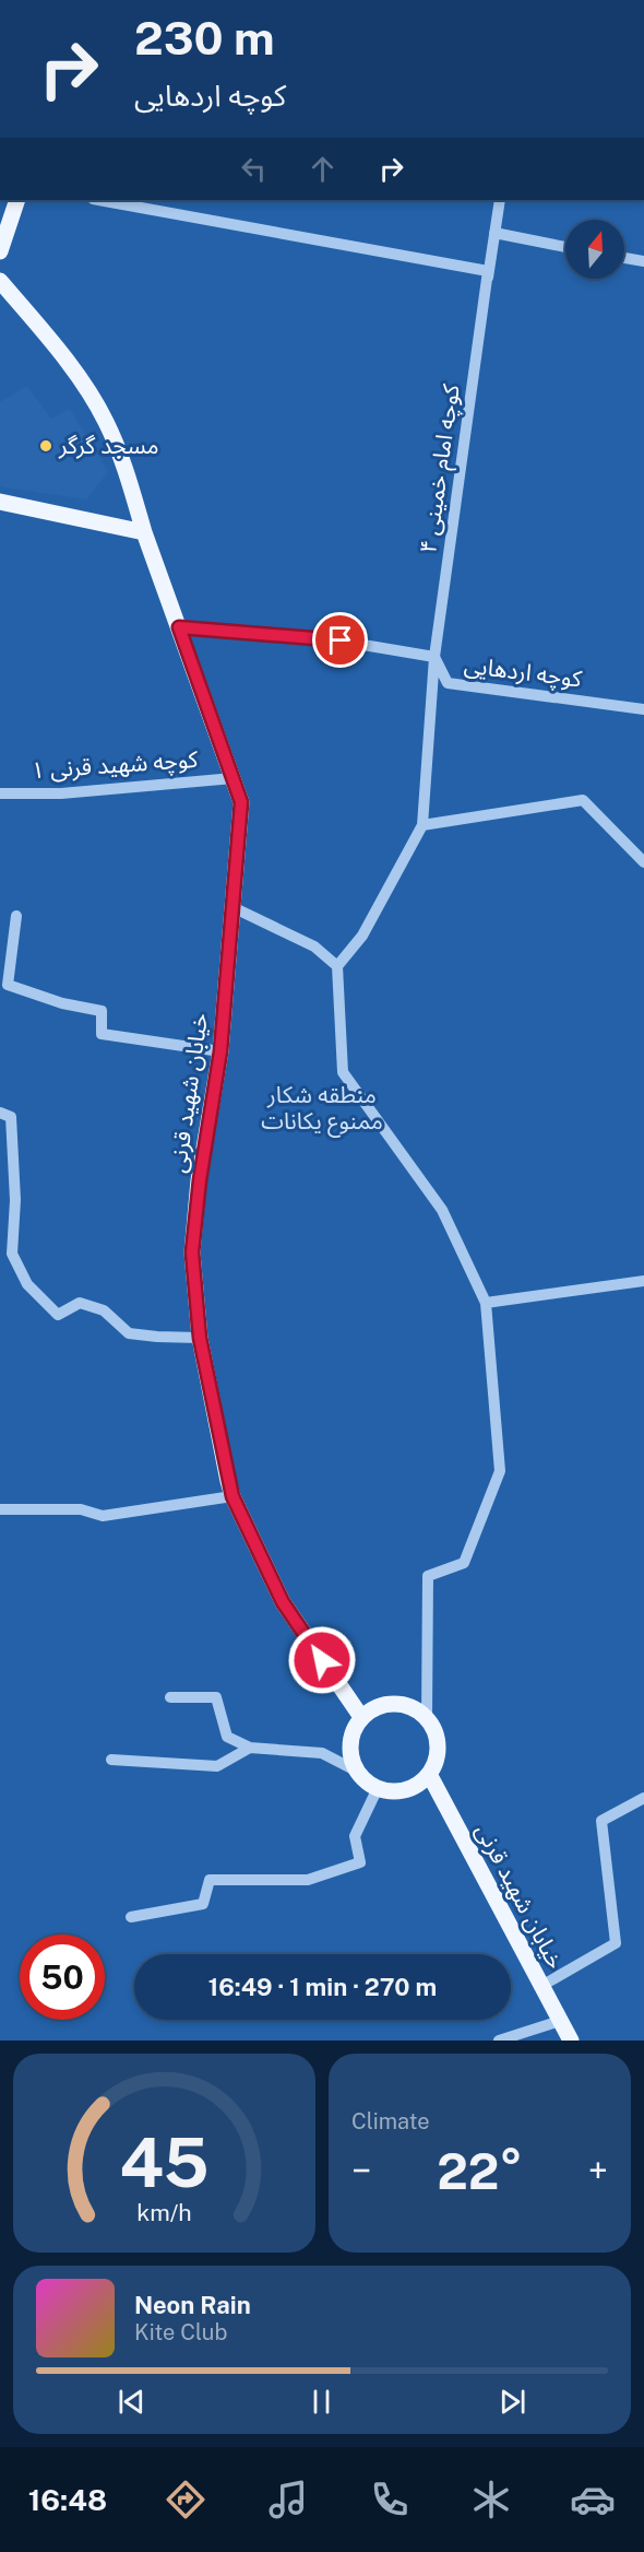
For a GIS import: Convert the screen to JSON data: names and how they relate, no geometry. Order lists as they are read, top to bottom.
{
  "streets": {
    "main road": ["خیابان شهید قرنی"],
    "street": ["کوچه امام خمینی ۴", "کوچه اردهایی", "کوچه شهید قرنی ۱"]
  },
  "crossings": [
    ["کوچه امام خمینی ۴", "کوچه اردهایی"],
    ["کوچه اردهایی", "خیابان شهید قرنی"],
    ["کوچه شهید قرنی ۱", "خیابان شهید قرنی"]
  ],
  "parks": ["منطقه شکار ممنوع یکانات"],
  "places": ["مسجد گرگر"],
  "north": "top",
  "page": {
    "turn": ["230 m", "کوچه اردهایی"],
    "limit": "50",
    "trip": "16:49 · 1 min · 270 m",
    "tile": "Climate",
    "heat": ["−", "22°", "+"],
    "song": ["Neon Rain", "Kite Club"],
    "tabs": "16:48",
    "gauge": ["45", "km/h"]
  }
}
